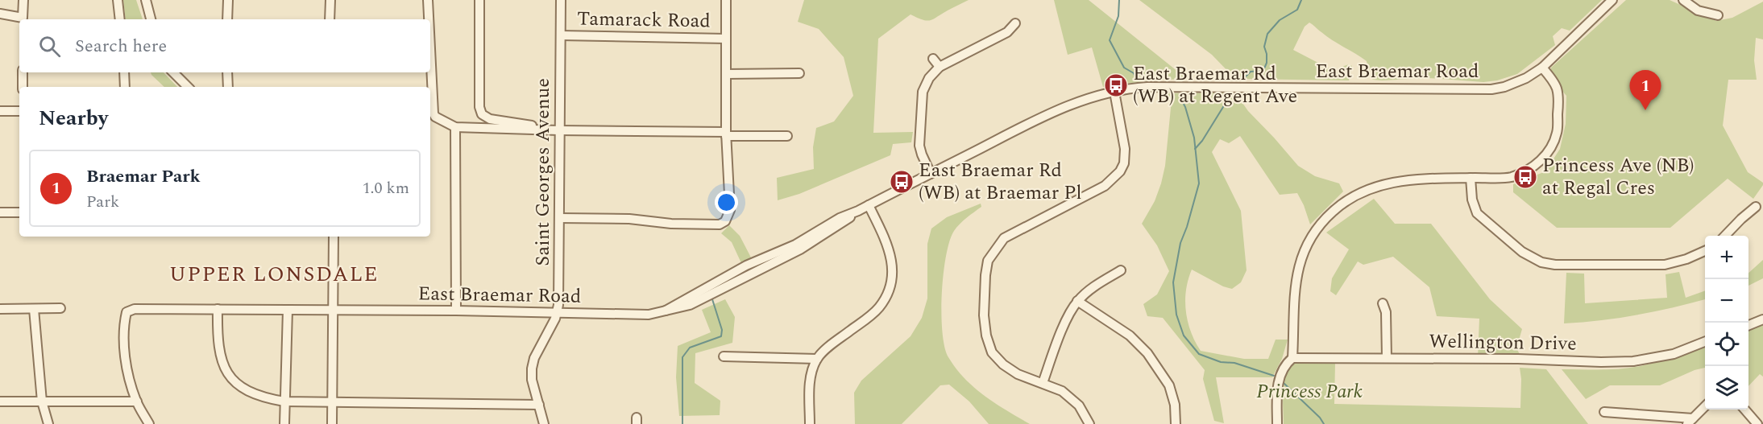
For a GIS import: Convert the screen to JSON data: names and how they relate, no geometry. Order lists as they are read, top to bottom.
{
  "streets": {
    "street": [
      "Tamarack Road",
      "East Braemar Road",
      "Saint Georges Avenue",
      "Wellington Drive"
    ]
  },
  "crossings": [
    ["Tamarack Road", "Saint Georges Avenue"],
    ["East Braemar Road", "Saint Georges Avenue"]
  ],
  "districts": ["UPPER LONSDALE"],
  "parks": ["Princess Park"],
  "places": {
    "bus stop": ["East Braemar Rd (WB) at Regent Ave", "Princess Ave (NB) at Regal Cres", "East Braemar Rd (WB) at Braemar Pl"]
  },
  "page": {
    "search": "Search here",
    "pins": "1",
    "heading": "Nearby",
    "list": [
      {
        "mark": "1",
        "name": "Braemar Park",
        "note": "Park",
        "value": "1.0 km"
      }
    ],
    "map_buttons": ["+", "−"]
  }
}
